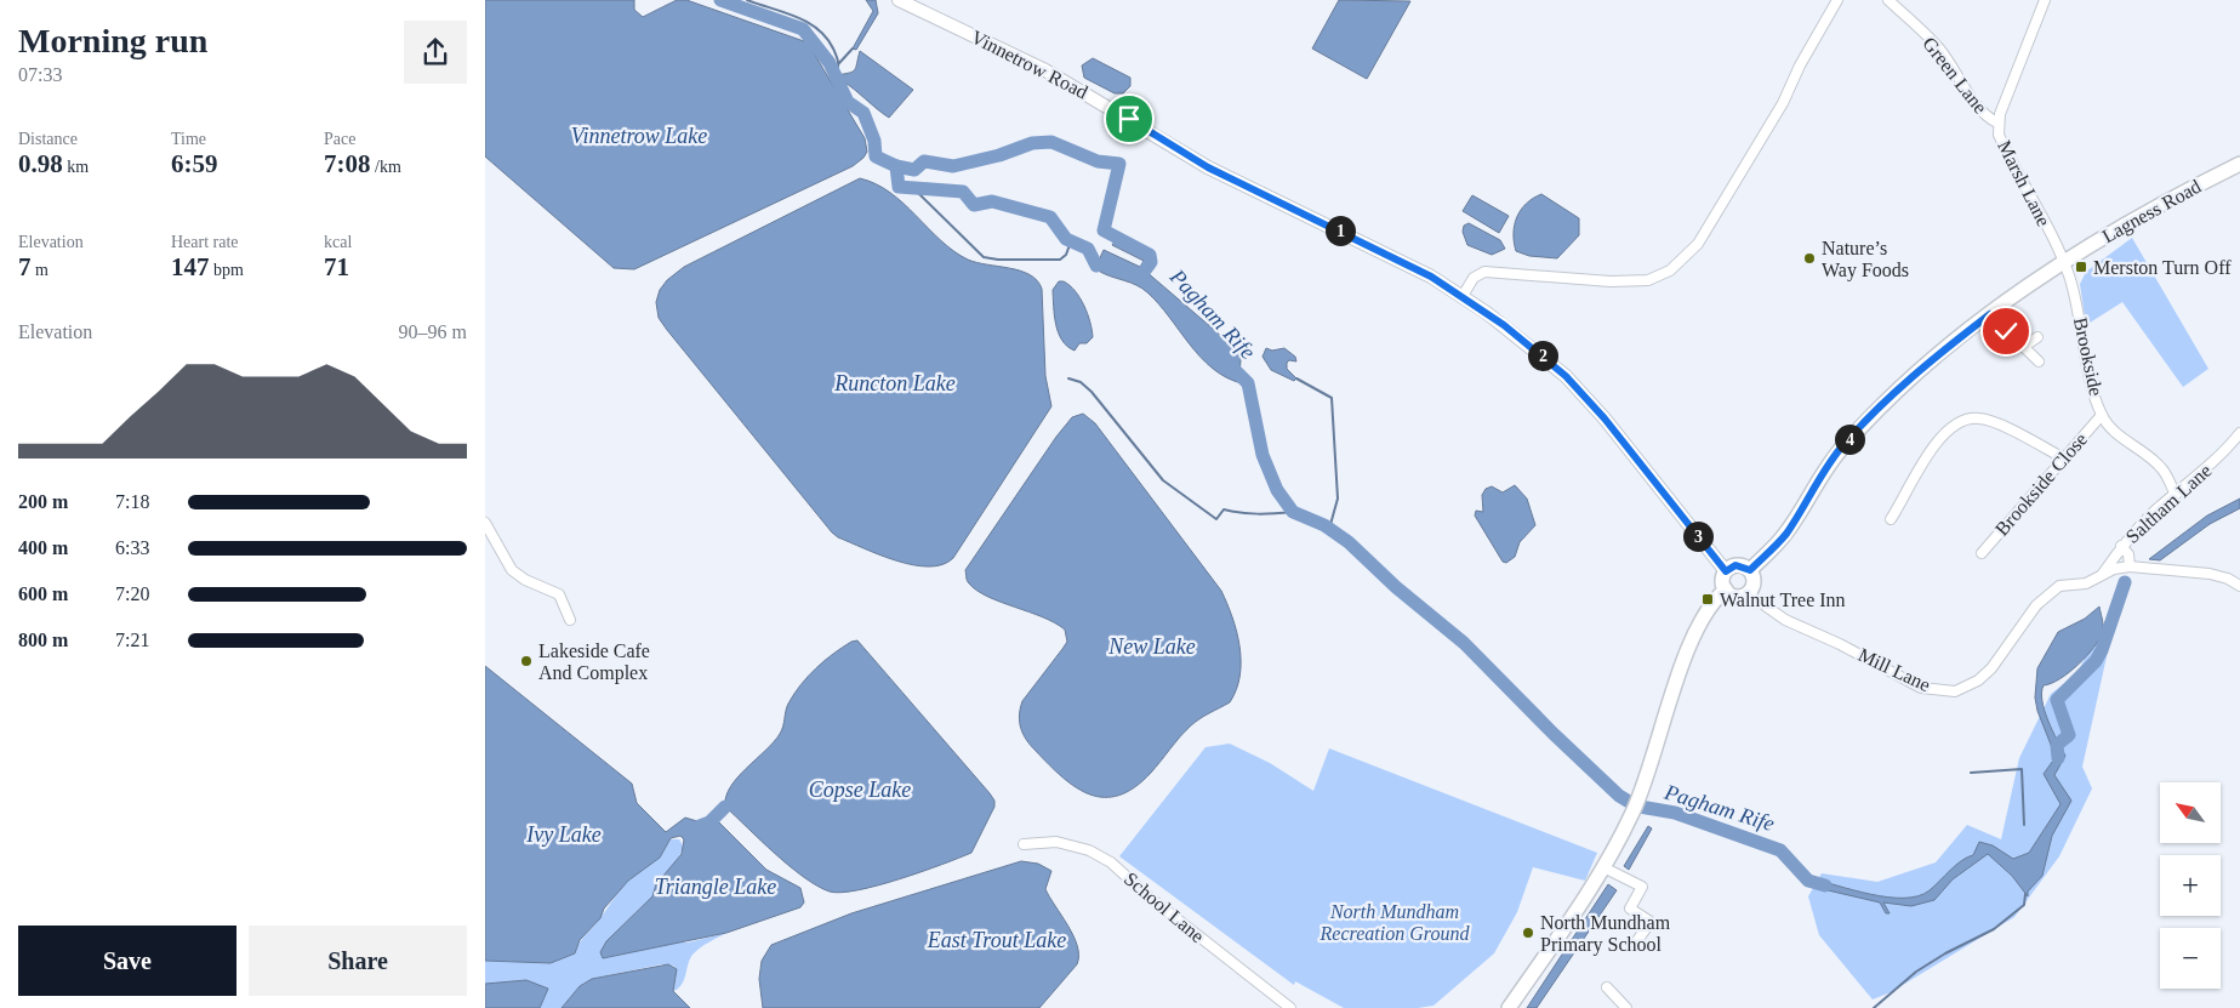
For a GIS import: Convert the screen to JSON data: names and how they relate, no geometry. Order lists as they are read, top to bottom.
{
  "streets": {
    "main road": ["Lagness Road"],
    "street": [
      "Vinnetrow Road",
      "Green Lane",
      "Marsh Lane",
      "Brookside",
      "Brookside Close",
      "Saltham Lane",
      "Mill Lane",
      "School Lane"
    ]
  },
  "crossings": [
    ["Vinnetrow Road", "Lagness Road"],
    ["Vinnetrow Road", "Mill Lane"],
    ["Green Lane", "Marsh Lane"],
    ["Marsh Lane", "Lagness Road"],
    ["Marsh Lane", "Brookside"],
    ["Lagness Road", "Brookside"],
    ["Lagness Road", "Mill Lane"],
    ["Brookside", "Brookside Close"],
    ["Brookside", "Saltham Lane"],
    ["Saltham Lane", "Mill Lane"]
  ],
  "water": [
    "Vinnetrow Lake",
    "Pagham Rife",
    "Runcton Lake",
    "New Lake",
    "Copse Lake",
    "Ivy Lake",
    "Triangle Lake",
    "East Trout Lake"
  ],
  "parks": ["North Mundham Recreation Ground"],
  "places": {
    "other": ["Nature’s Way Foods", "Lakeside Cafe And Complex", "North Mundham Primary School"],
    "transit": ["Merston Turn Off", "Walnut Tree Inn"]
  },
  "north": "top left",
  "page": {
    "heading": ["Morning run", "07:33"],
    "stats": [
      ["Distance", "0.98 km"],
      ["Time", "6:59"],
      ["Pace", "7:08 /km"],
      ["Elevation", "7 m"],
      ["Heart rate", "147 bpm"],
      ["kcal", "71"]
    ],
    "pins": [
      "1",
      "2",
      "4",
      "3"
    ],
    "chart": ["Elevation", "90–96 m"],
    "list": [
      {
        "name": "200 m",
        "note": "7:18"
      },
      {
        "name": "400 m",
        "note": "6:33"
      },
      {
        "name": "600 m",
        "note": "7:20"
      },
      {
        "name": "800 m",
        "note": "7:21"
      }
    ],
    "map_buttons": ["+", "−"],
    "buttons": ["Save", "Share"]
  }
}
